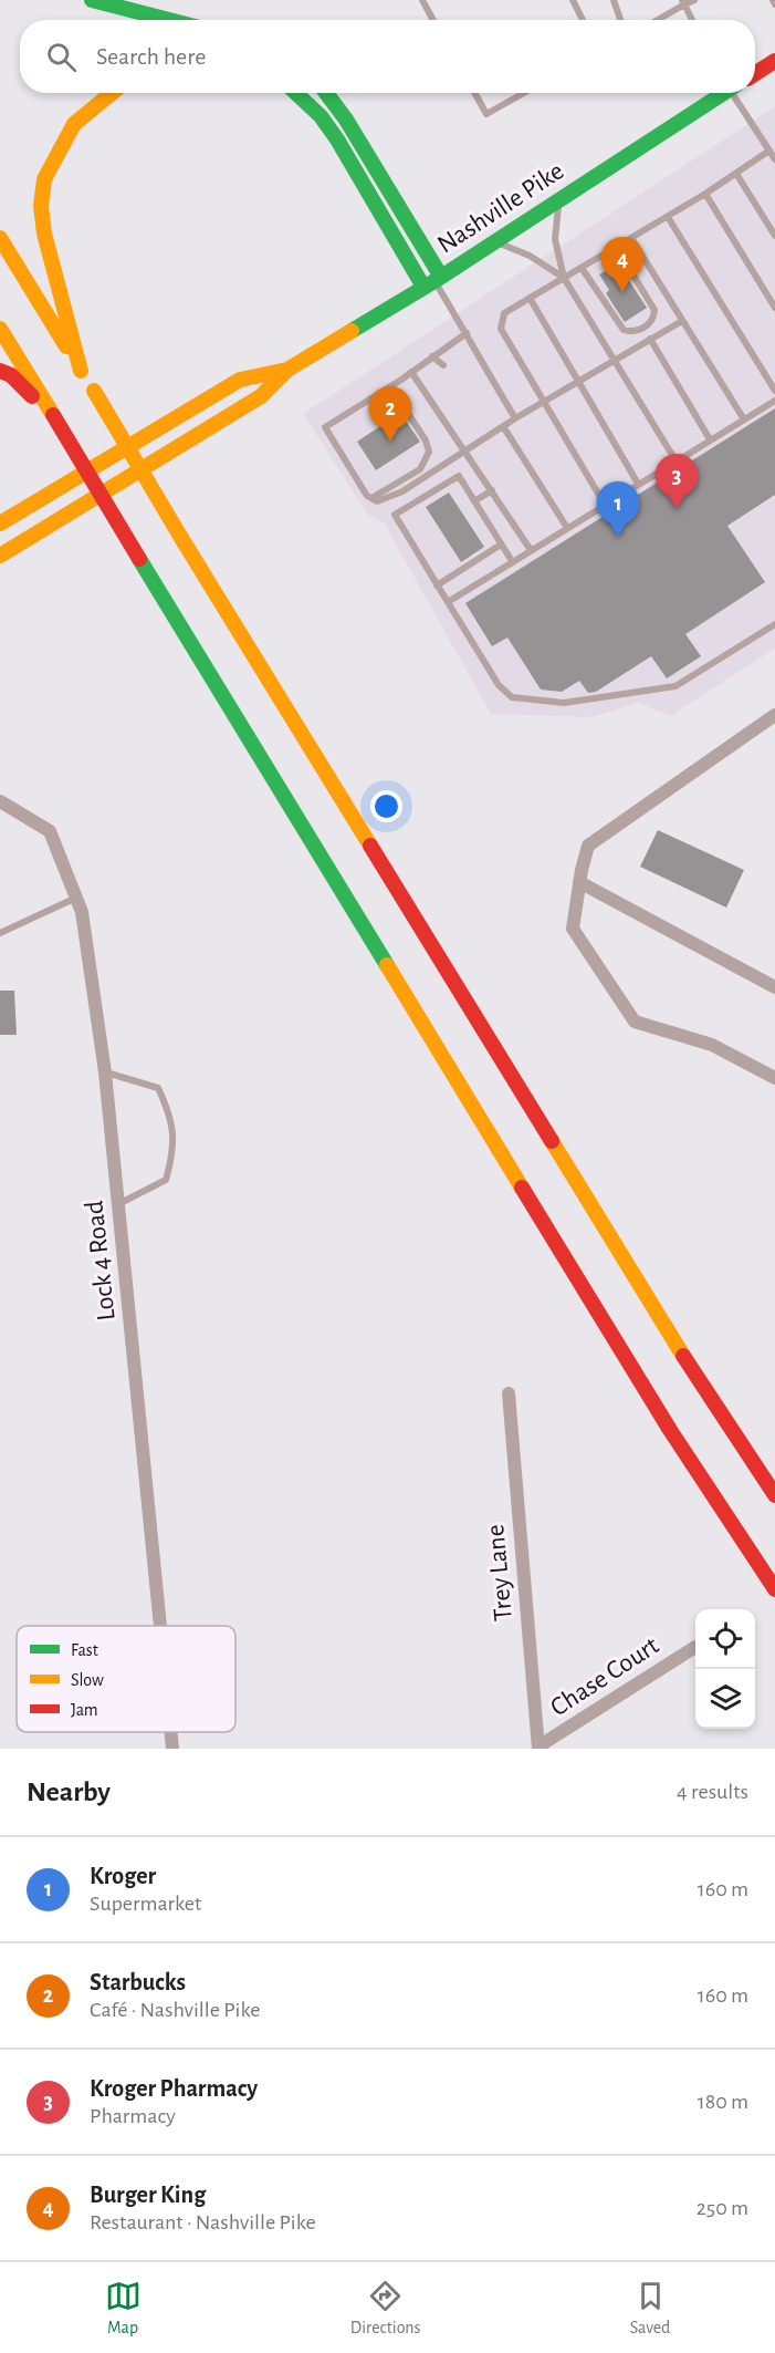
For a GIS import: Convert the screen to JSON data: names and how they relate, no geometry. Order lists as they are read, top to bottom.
{
  "streets": {
    "main road": ["Nashville Pike"],
    "street": ["Lock 4 Road", "Trey Lane", "Chase Court"]
  },
  "crossings": [
    ["Trey Lane", "Chase Court"]
  ],
  "legend": ["Fast", "Slow", "Jam"],
  "page": {
    "search": "Search here",
    "pins": [
      "4",
      "2",
      "3",
      "1"
    ],
    "heading": ["Nearby", "4 results"],
    "list": [
      {
        "mark": "1",
        "name": "Kroger",
        "note": "Supermarket",
        "value": "160 m"
      },
      {
        "mark": "2",
        "name": "Starbucks",
        "note": "Café · Nashville Pike",
        "value": "160 m"
      },
      {
        "mark": "3",
        "name": "Kroger Pharmacy",
        "note": "Pharmacy",
        "value": "180 m"
      },
      {
        "mark": "4",
        "name": "Burger King",
        "note": "Restaurant · Nashville Pike",
        "value": "250 m"
      }
    ],
    "nav": ["Map", "Directions", "Saved"]
  }
}
